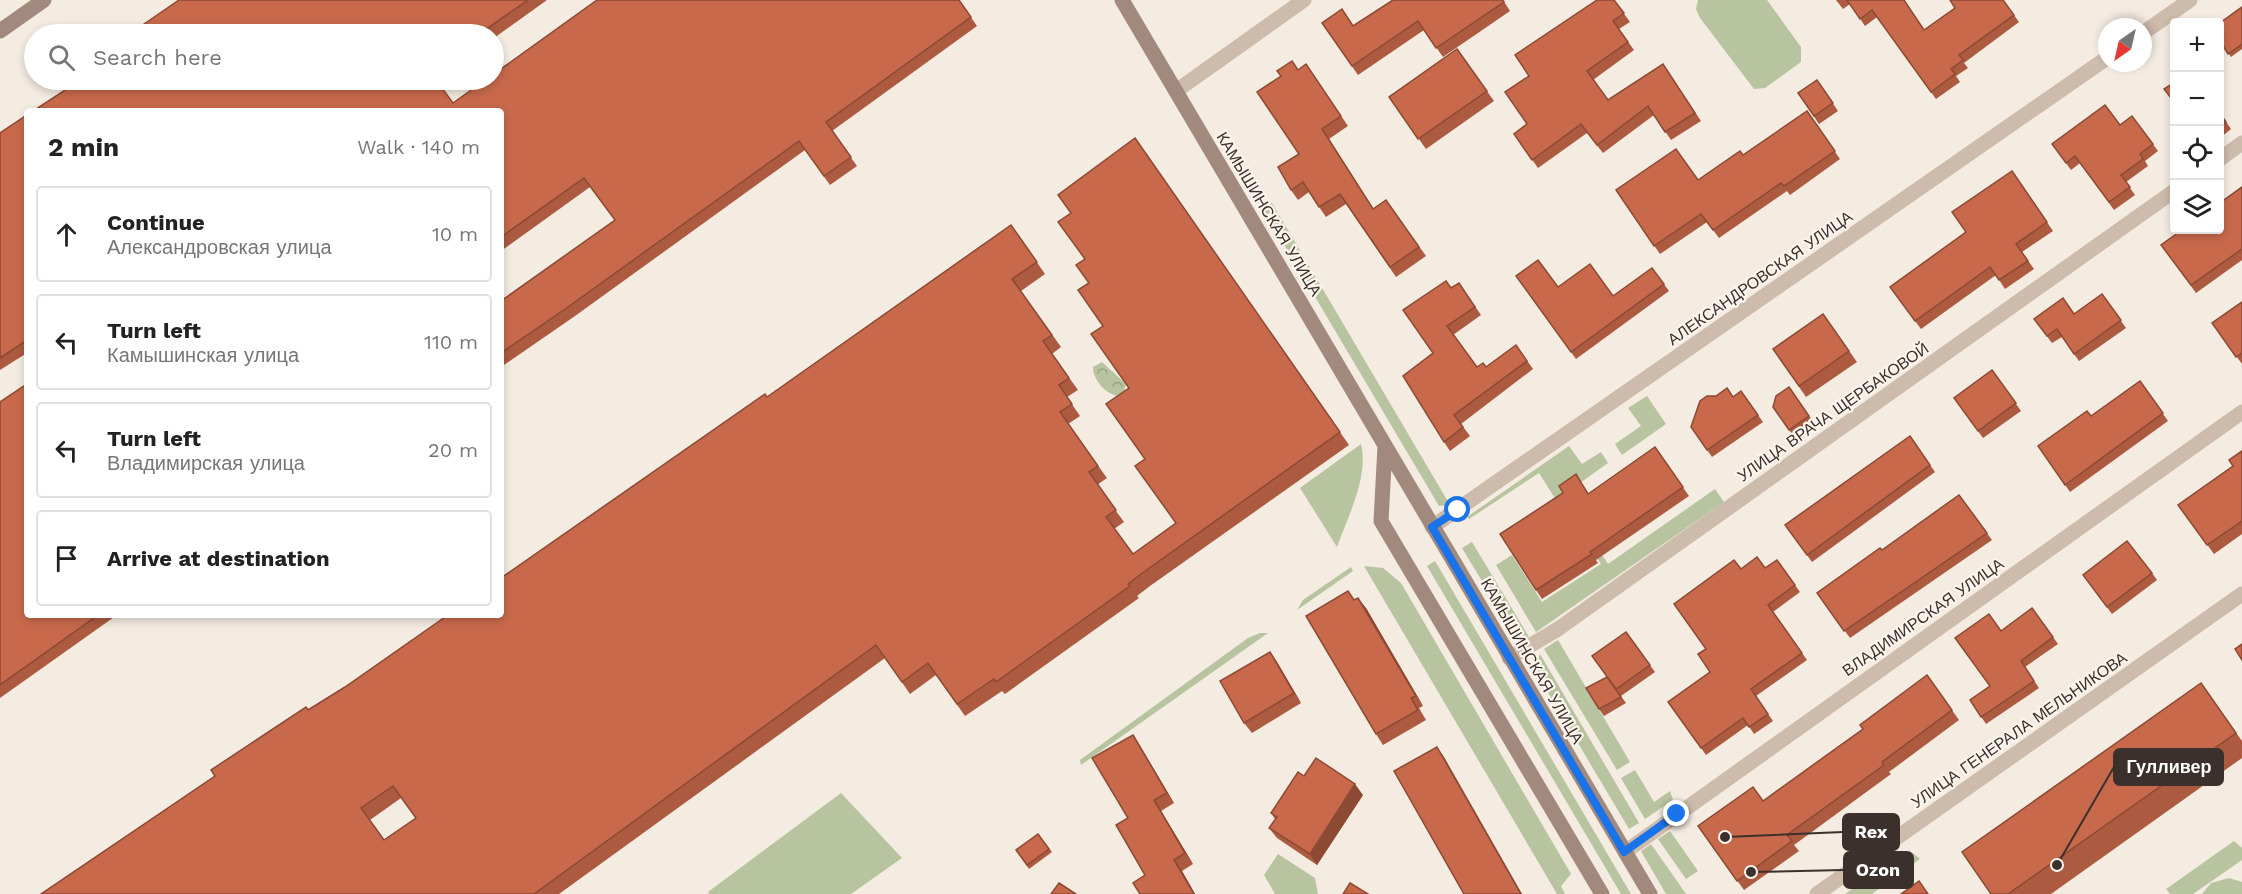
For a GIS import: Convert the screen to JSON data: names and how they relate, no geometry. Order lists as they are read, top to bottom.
{
  "streets": {
    "street": [
      "КАМЫШИНСКАЯ УЛИЦА",
      "АЛЕКСАНДРОВСКАЯ УЛИЦА",
      "УЛИЦА ВРАЧА ЩЕРБАКОВОЙ",
      "ВЛАДИМИРСКАЯ УЛИЦА",
      "УЛИЦА ГЕНЕРАЛА МЕЛЬНИКОВА"
    ]
  },
  "crossings": [
    ["КАМЫШИНСКАЯ УЛИЦА", "АЛЕКСАНДРОВСКАЯ УЛИЦА"],
    ["КАМЫШИНСКАЯ УЛИЦА", "УЛИЦА ВРАЧА ЩЕРБАКОВОЙ"],
    ["КАМЫШИНСКАЯ УЛИЦА", "ВЛАДИМИРСКАЯ УЛИЦА"]
  ],
  "places": ["Rex", "Гулливер", "Ozon"],
  "north": "bottom left",
  "page": {
    "map_buttons": ["+", "−"],
    "search": "Search here",
    "heading": ["2 min", "Walk · 140 m"],
    "list": [
      ["Continue", "Александровская улица", "10 m"],
      ["Turn left", "Камышинская улица", "110 m"],
      ["Turn left", "Владимирская улица", "20 m"],
      "Arrive at destination"
    ]
  }
}
